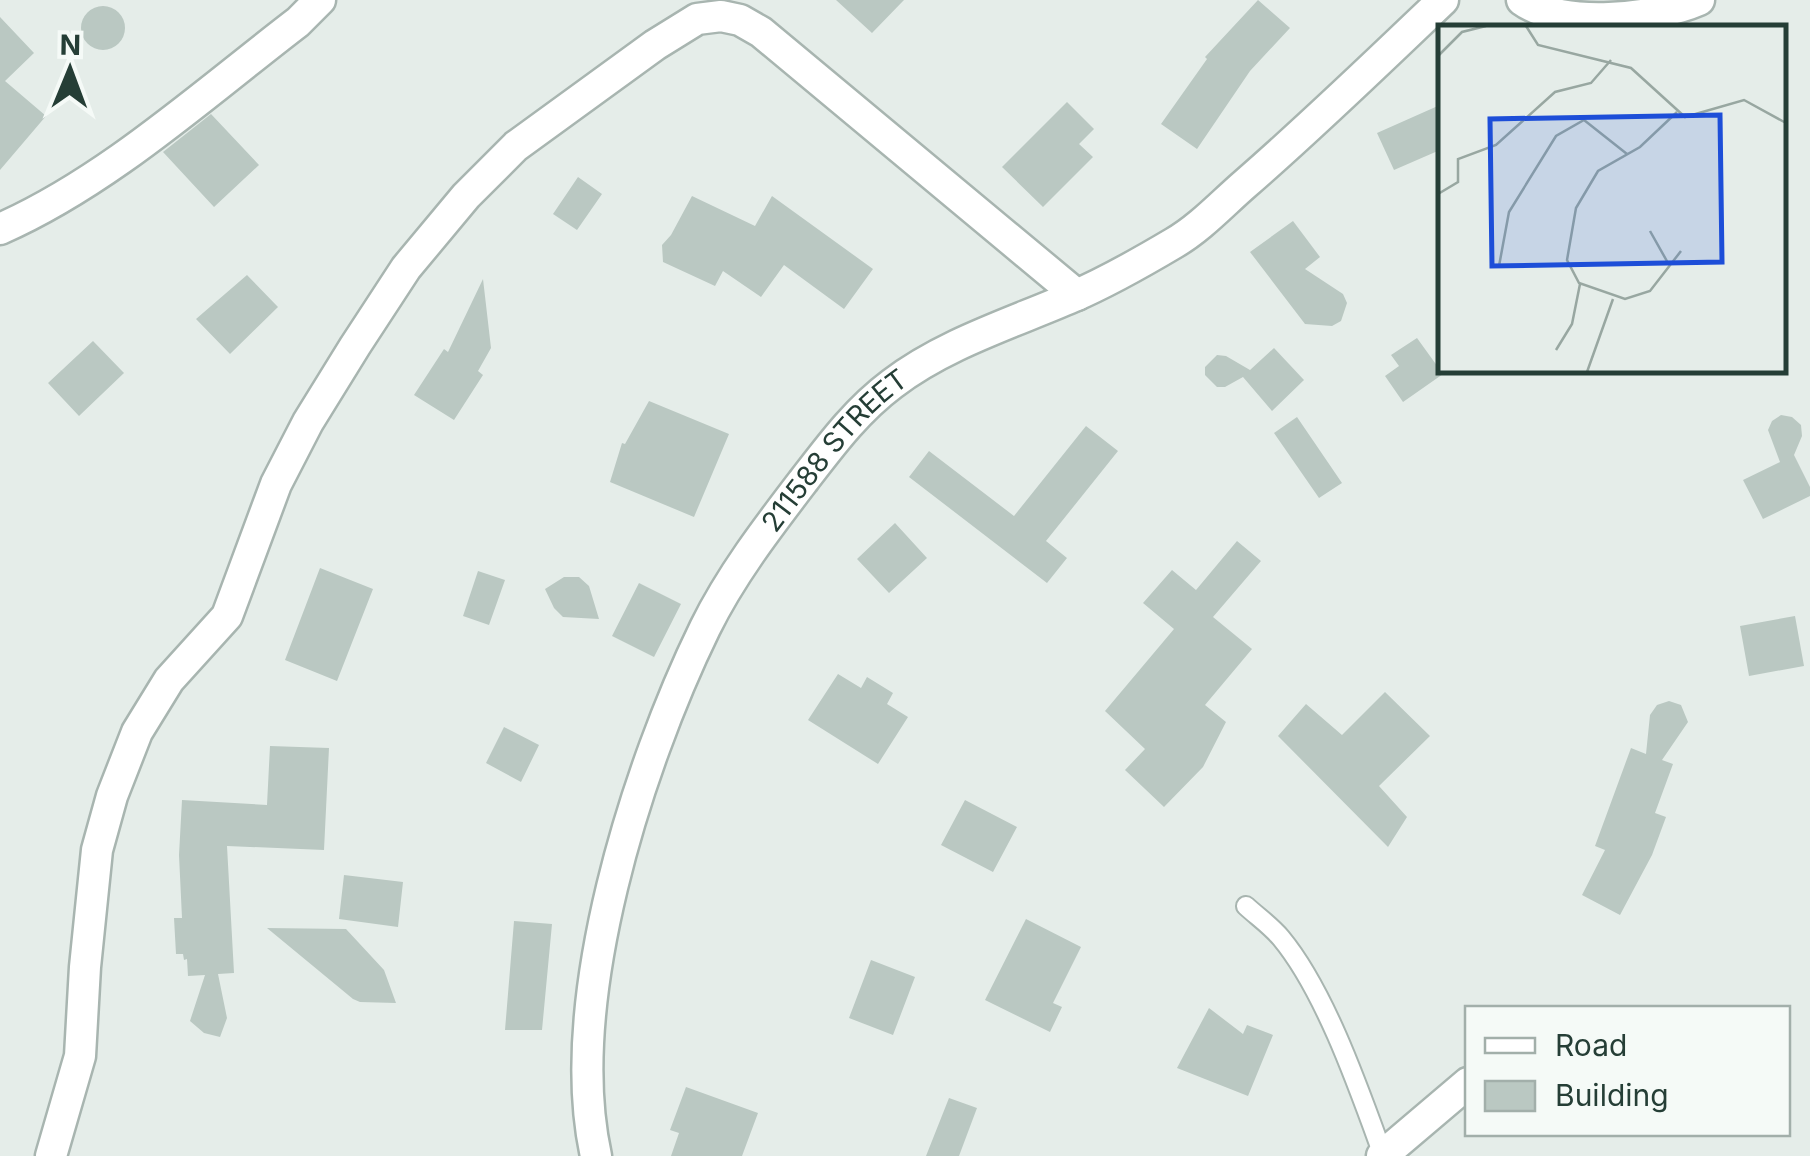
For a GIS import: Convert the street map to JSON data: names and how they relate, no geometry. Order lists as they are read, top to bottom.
{
  "streets": {
    "street": ["211588 STREET"]
  },
  "legend": ["Road", "Building"],
  "north": "top"
}
